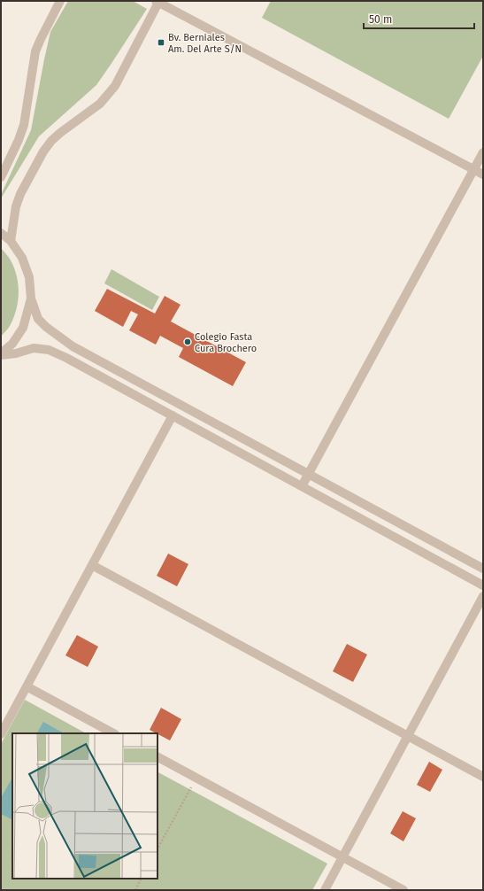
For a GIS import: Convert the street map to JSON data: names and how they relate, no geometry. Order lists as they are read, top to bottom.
{
  "places": {
    "transit": ["Bv. Berniales Am. Del Arte S/N"],
    "other": ["Colegio Fasta Cura Brochero"]
  },
  "scale_bar": "50 m"
}
